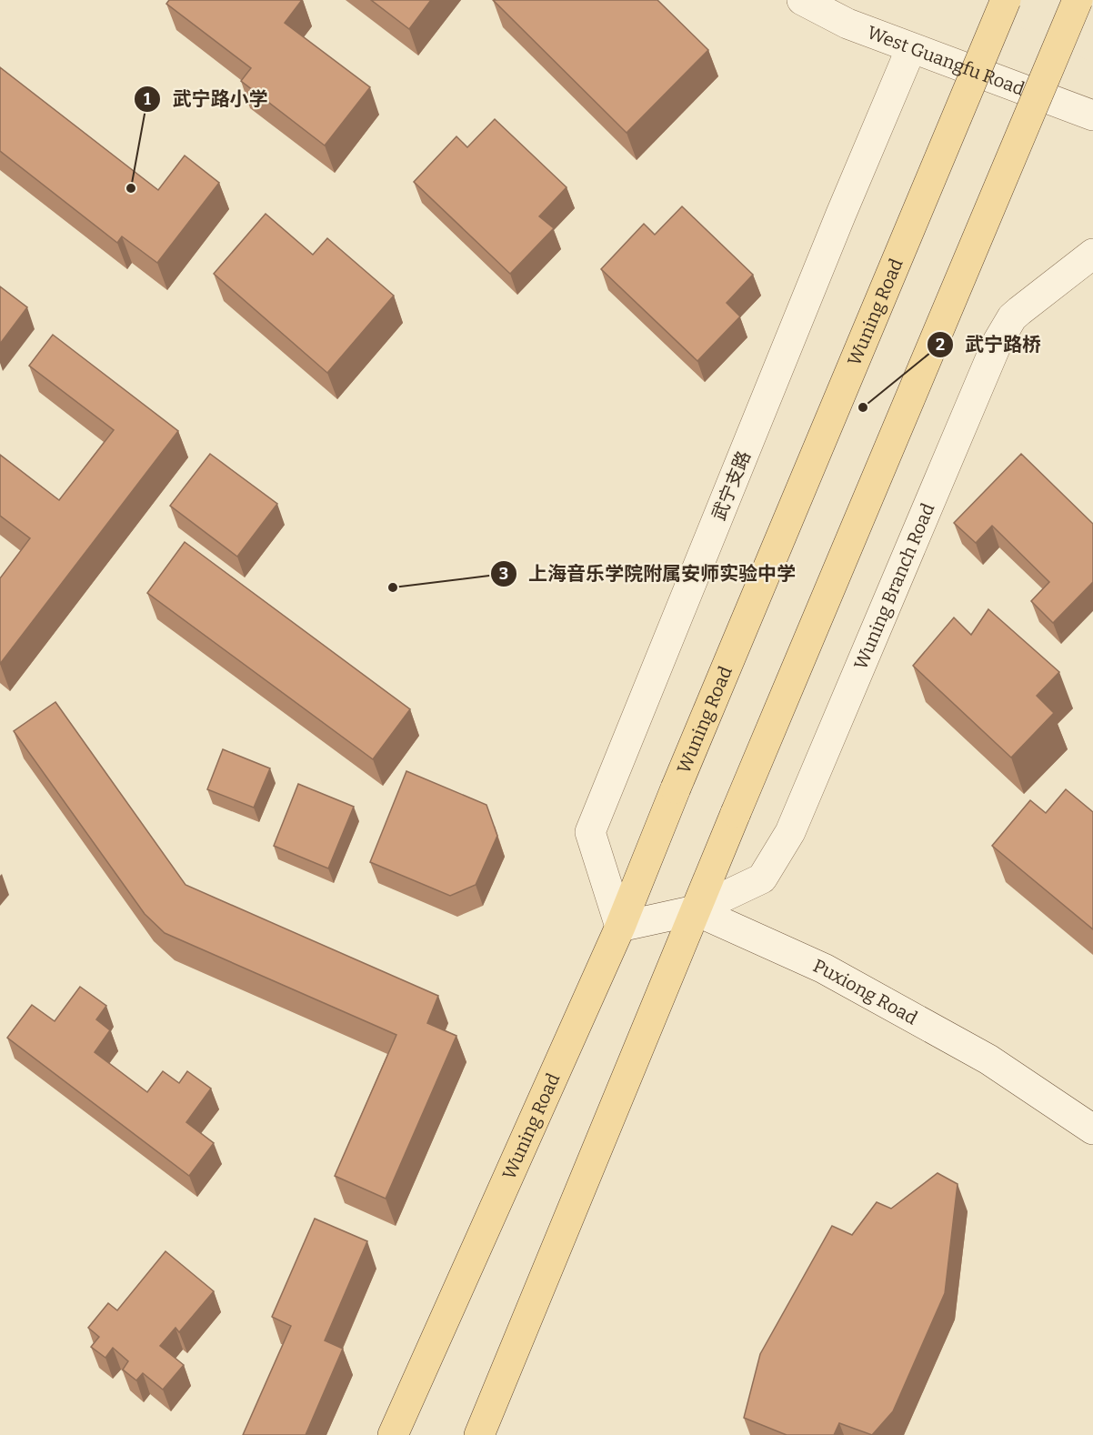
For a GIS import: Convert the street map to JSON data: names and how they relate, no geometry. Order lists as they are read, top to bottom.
{
  "streets": {
    "main road": ["Wuning Road"],
    "street": [
      "West Guangfu Road",
      "武宁支路",
      "Wuning Branch Road",
      "Puxiong Road"
    ]
  },
  "crossings": [
    ["West Guangfu Road", "武宁支路"],
    ["Wuning Road", "武宁支路"],
    ["Wuning Branch Road", "Puxiong Road"]
  ],
  "places": ["武宁路小学", "武宁路桥", "上海音乐学院附属安师实验中学"]
}
